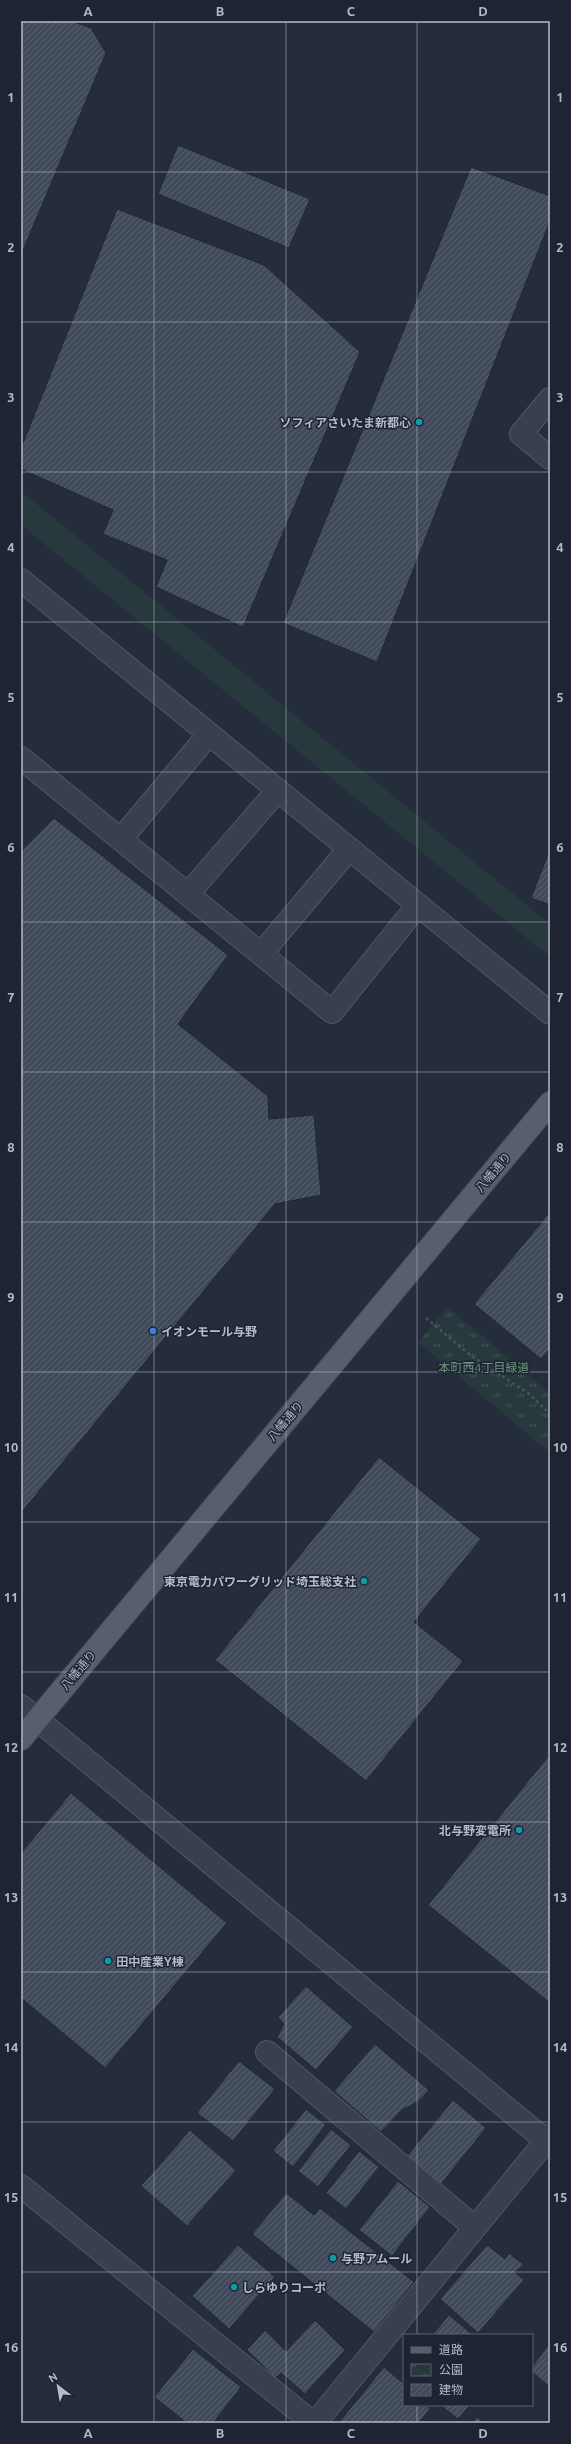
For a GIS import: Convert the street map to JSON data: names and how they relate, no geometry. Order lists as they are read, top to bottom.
{
  "streets": {
    "main road": ["八幡通り"]
  },
  "parks": ["本町西4丁目緑道"],
  "places": [
    "ソフィアさいたま新都心",
    "イオンモール与野",
    "東京電力パワーグリッド埼玉総支社",
    "北与野変電所",
    "田中産業Y棟",
    "与野アムール",
    "しらゆりコーポ"
  ],
  "legend": ["道路", "公園", "建物"],
  "north": "top left",
  "grid": {
    "columns": [
      "A",
      "B",
      "C",
      "D"
    ],
    "rows": [
      "1",
      "2",
      "3",
      "4",
      "5",
      "6",
      "7",
      "8",
      "9",
      "10",
      "11",
      "12",
      "13",
      "14",
      "15",
      "16"
    ]
  }
}
